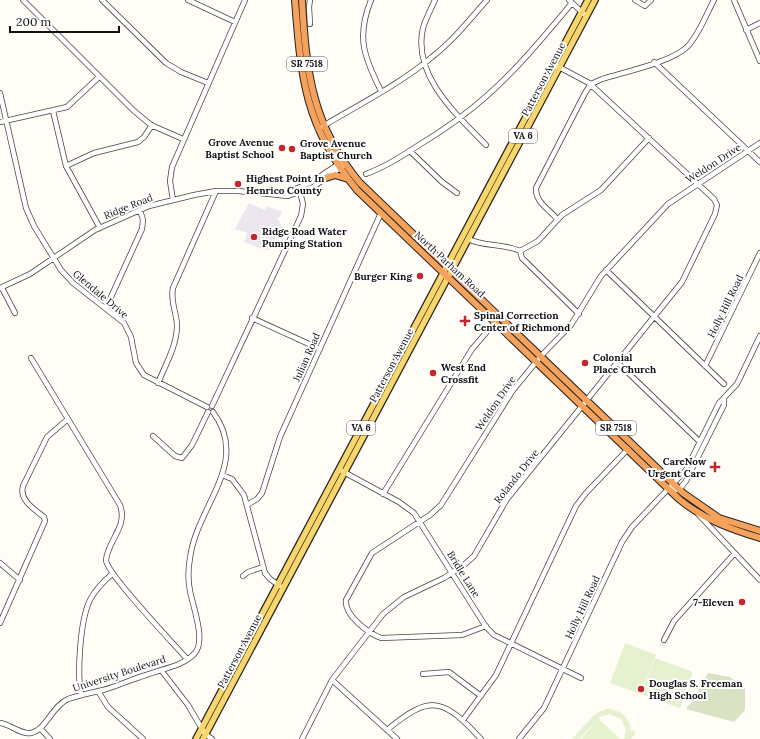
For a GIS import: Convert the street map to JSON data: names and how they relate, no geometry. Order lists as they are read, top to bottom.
{
  "streets": {
    "highway": ["SR 7518", "North Parham Road"],
    "main road": ["Patterson Avenue", "VA 6"],
    "street": [
      "Weldon Drive",
      "Ridge Road",
      "Glendale Drive",
      "Holly Hill Road",
      "Julian Road",
      "Rolando Drive",
      "Bridle Lane",
      "University Boulevard"
    ]
  },
  "crossings": [
    ["Patterson Avenue", "North Parham Road"],
    ["Patterson Avenue", "Bridle Lane"],
    ["Weldon Drive", "North Parham Road"],
    ["Weldon Drive", "Rolando Drive"],
    ["Weldon Drive", "Bridle Lane"],
    ["Ridge Road", "North Parham Road"],
    ["Ridge Road", "Glendale Drive"],
    ["North Parham Road", "Holly Hill Road"],
    ["North Parham Road", "Julian Road"],
    ["North Parham Road", "Rolando Drive"],
    ["Glendale Drive", "University Boulevard"],
    ["Holly Hill Road", "Bridle Lane"],
    ["Rolando Drive", "Bridle Lane"]
  ],
  "places": {
    "other": [
      "Grove Avenue Baptist School",
      "Grove Avenue Baptist Church",
      "Highest Point In Henrico County",
      "Ridge Road Water Pumping Station",
      "Burger King",
      "Colonial Place Church",
      "West End Crossfit",
      "7-Eleven",
      "Douglas S. Freeman High School"
    ],
    "health": ["Spinal Correction Center of Richmond", "CareNow Urgent Care"]
  },
  "scale_bar": "200 m"
}
